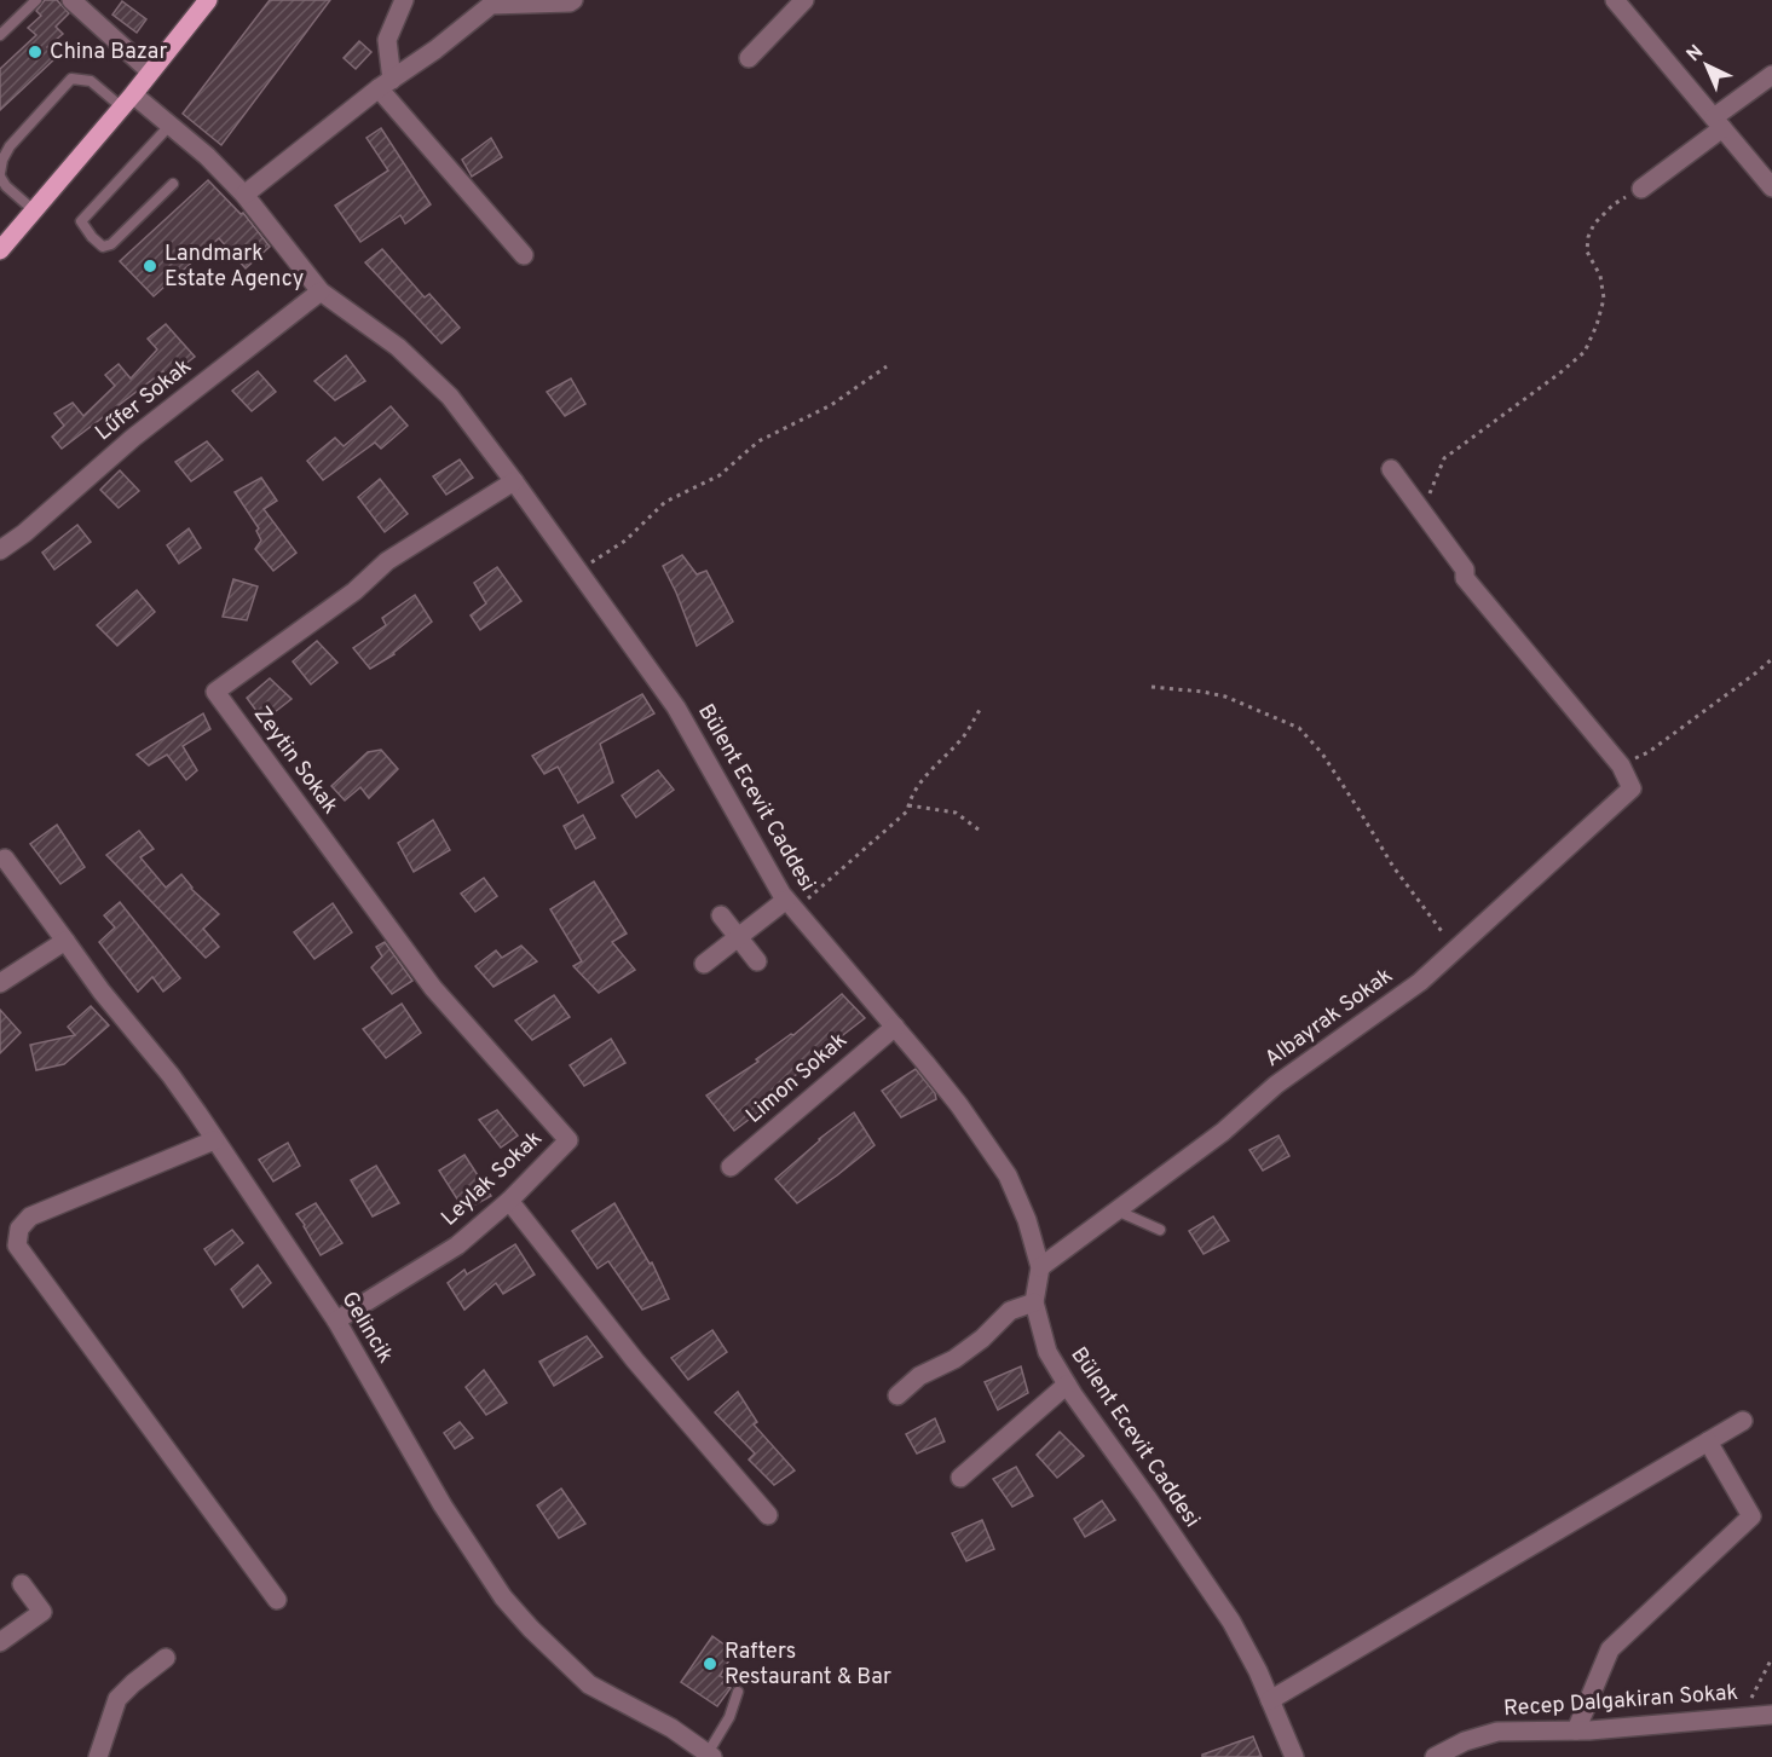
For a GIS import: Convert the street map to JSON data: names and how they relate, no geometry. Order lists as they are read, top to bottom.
{
  "streets": {
    "street": [
      "Lűfer Sokak",
      "Zeytin Sokak",
      "Bülent Ecevit Caddesi",
      "Albayrak Sokak",
      "Limon Sokak",
      "Leylak Sokak",
      "Gelincik",
      "Recep Dalgakiran Sokak"
    ]
  },
  "crossings": [
    ["Lűfer Sokak", "Bülent Ecevit Caddesi"],
    ["Zeytin Sokak", "Bülent Ecevit Caddesi"],
    ["Zeytin Sokak", "Leylak Sokak"],
    ["Bülent Ecevit Caddesi", "Albayrak Sokak"],
    ["Bülent Ecevit Caddesi", "Limon Sokak"],
    ["Leylak Sokak", "Gelincik"]
  ],
  "places": ["China Bazar", "Landmark Estate Agency", "Rafters Restaurant & Bar"],
  "north": "top left"
}
